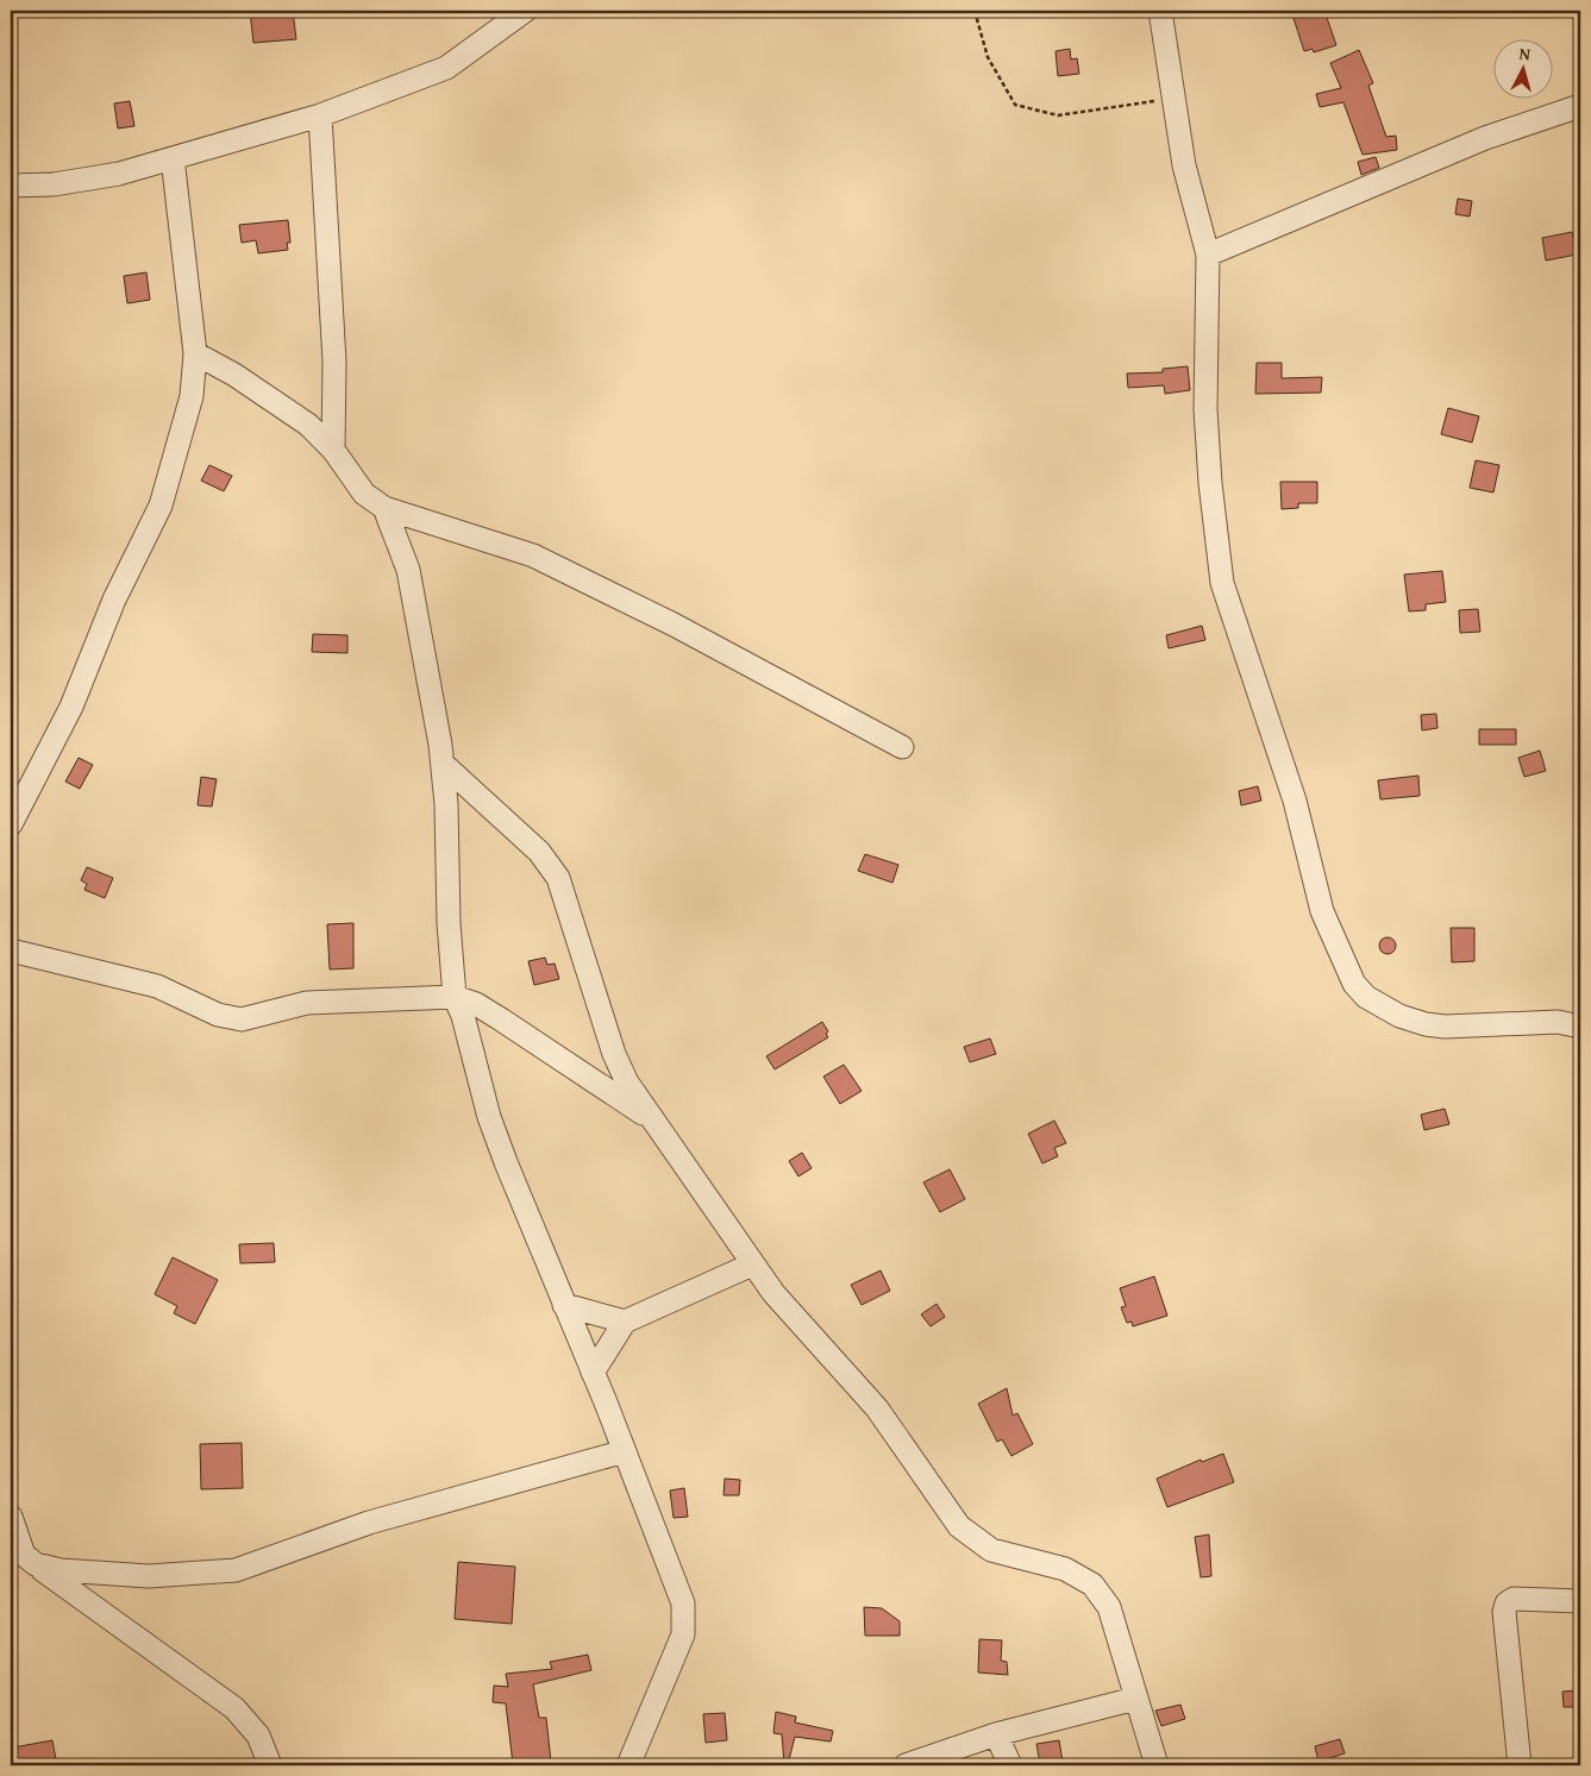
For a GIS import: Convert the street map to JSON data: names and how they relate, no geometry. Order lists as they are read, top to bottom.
{
  "north": "top"
}
